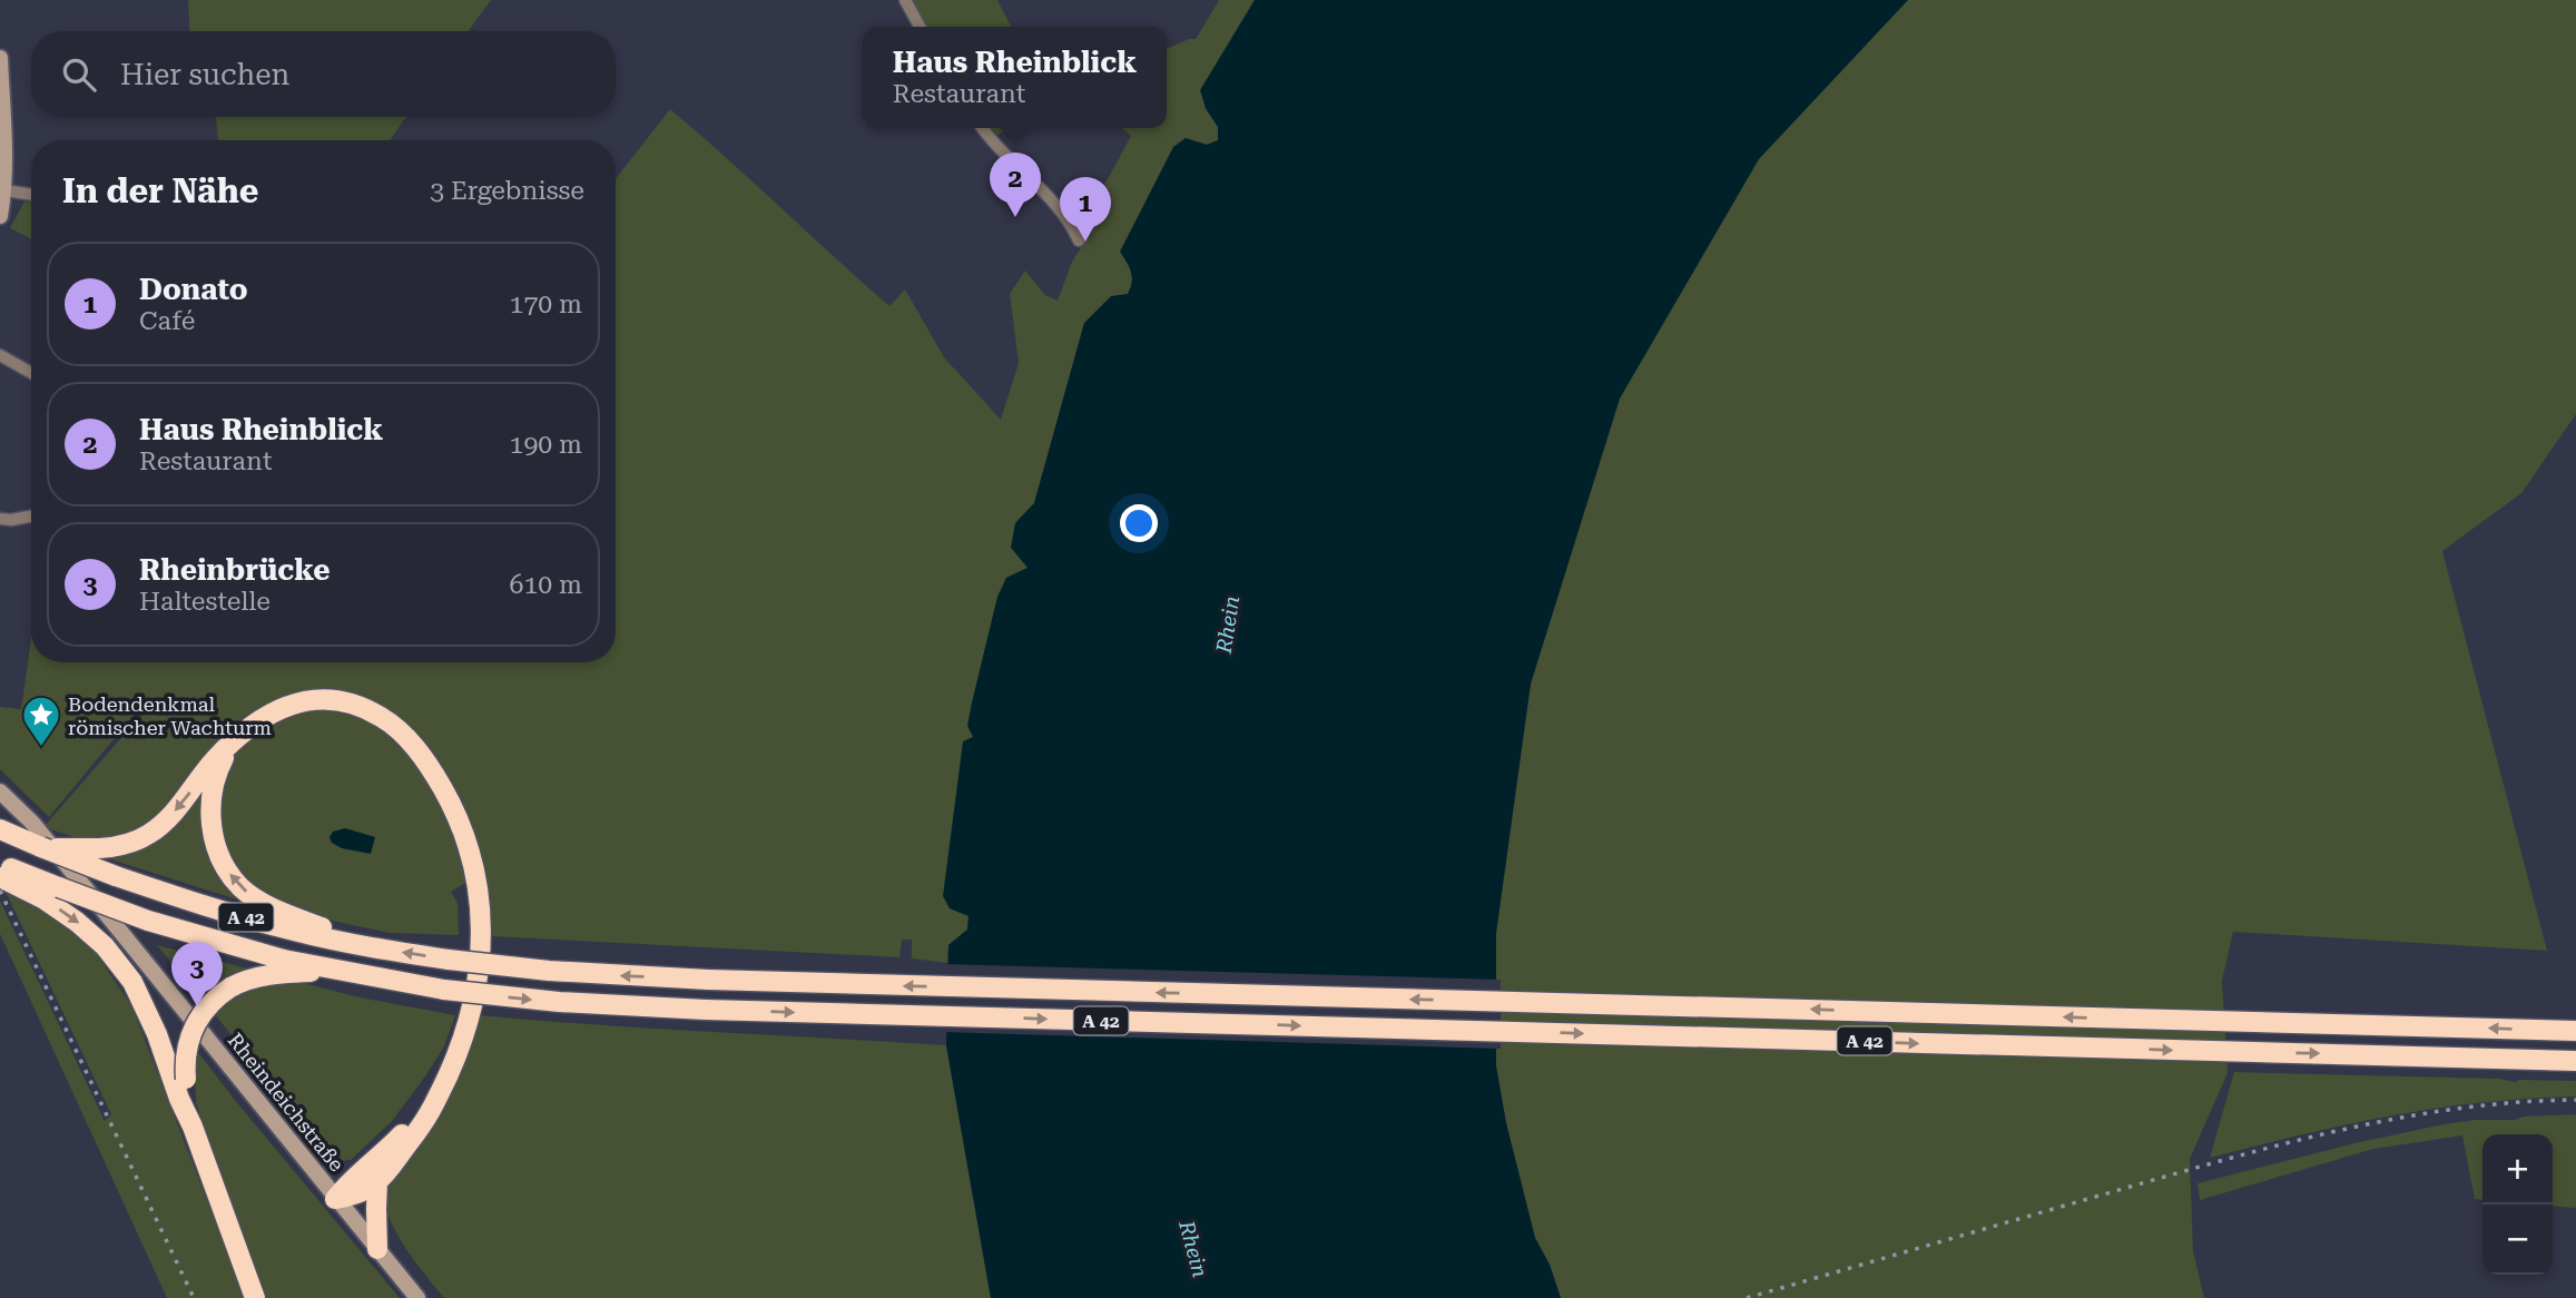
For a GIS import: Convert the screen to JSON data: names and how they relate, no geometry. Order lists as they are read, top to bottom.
{
  "streets": {
    "highway": ["A 42"],
    "main road": ["Rheindeichstraße"]
  },
  "water": ["Rhein"],
  "places": {
    "place": ["Bodendenkmal römischer Wachturm"]
  },
  "page": {
    "popup": ["Haus Rheinblick", "Restaurant"],
    "search": "Hier suchen",
    "heading": ["In der Nähe", "3 Ergebnisse"],
    "pins": ["2", "1", "3"],
    "list": [
      {
        "mark": "1",
        "name": "Donato",
        "note": "Café",
        "value": "170 m"
      },
      {
        "mark": "2",
        "name": "Haus Rheinblick",
        "note": "Restaurant",
        "value": "190 m"
      },
      {
        "mark": "3",
        "name": "Rheinbrücke",
        "note": "Haltestelle",
        "value": "610 m"
      }
    ],
    "map_buttons": ["+", "−"]
  }
}
